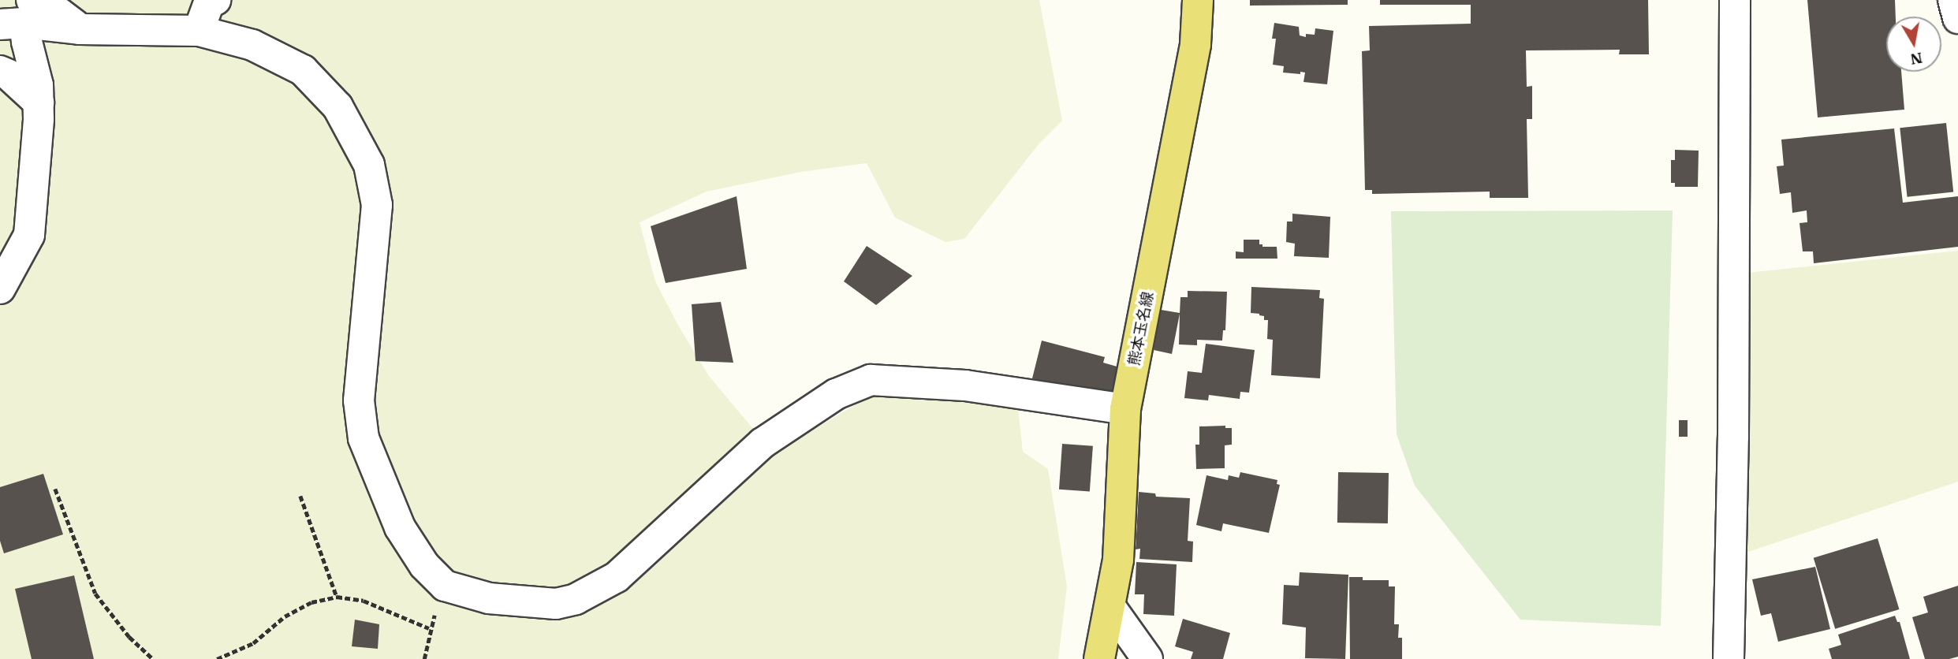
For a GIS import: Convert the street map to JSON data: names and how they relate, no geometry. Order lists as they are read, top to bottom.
{
  "streets": {
    "main road": ["熊本玉名線"]
  },
  "north": "bottom"
}
